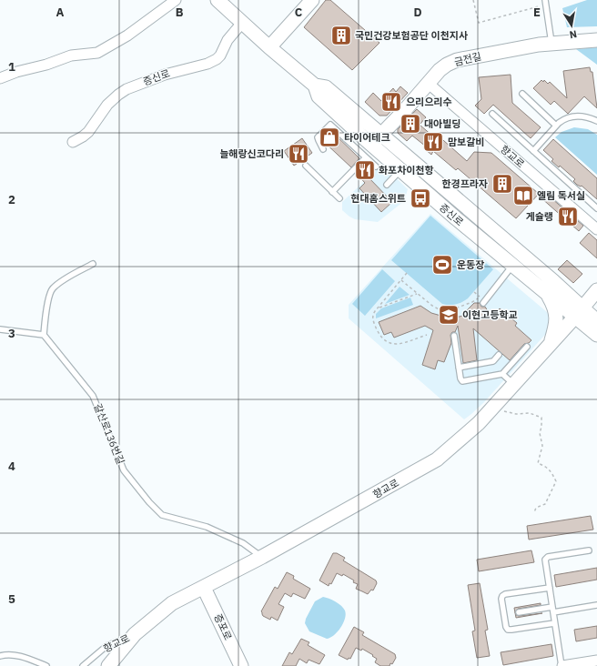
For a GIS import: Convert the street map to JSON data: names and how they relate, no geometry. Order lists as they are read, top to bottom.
{
  "streets": {
    "street": [
      "금전길",
      "증신로",
      "향교로",
      "증포로"
    ],
    "lane": ["갈산로136번길"]
  },
  "crossings": [
    ["금전길", "증신로"],
    ["금전길", "향교로"],
    ["증신로", "향교로"],
    ["향교로", "갈산로136번길"],
    ["향교로", "증포로"]
  ],
  "places": {
    "building": ["국민건강보험공단 이천지사", "대아빌딩", "한경프라자"],
    "restaurant": [
      "으리으리수",
      "맘보갈비",
      "늘해랑신코다리",
      "화포차이천항",
      "게슐랭"
    ],
    "shop": ["타이어테크"],
    "library": ["엘림 독서실"],
    "bus stop": ["현대홈스위트"],
    "sports": ["운동장"],
    "school or university": ["이현고등학교"]
  },
  "north": "bottom",
  "grid": {
    "columns": [
      "A",
      "B",
      "C",
      "D",
      "E"
    ],
    "rows": [
      "1",
      "2",
      "3",
      "4",
      "5"
    ]
  }
}
